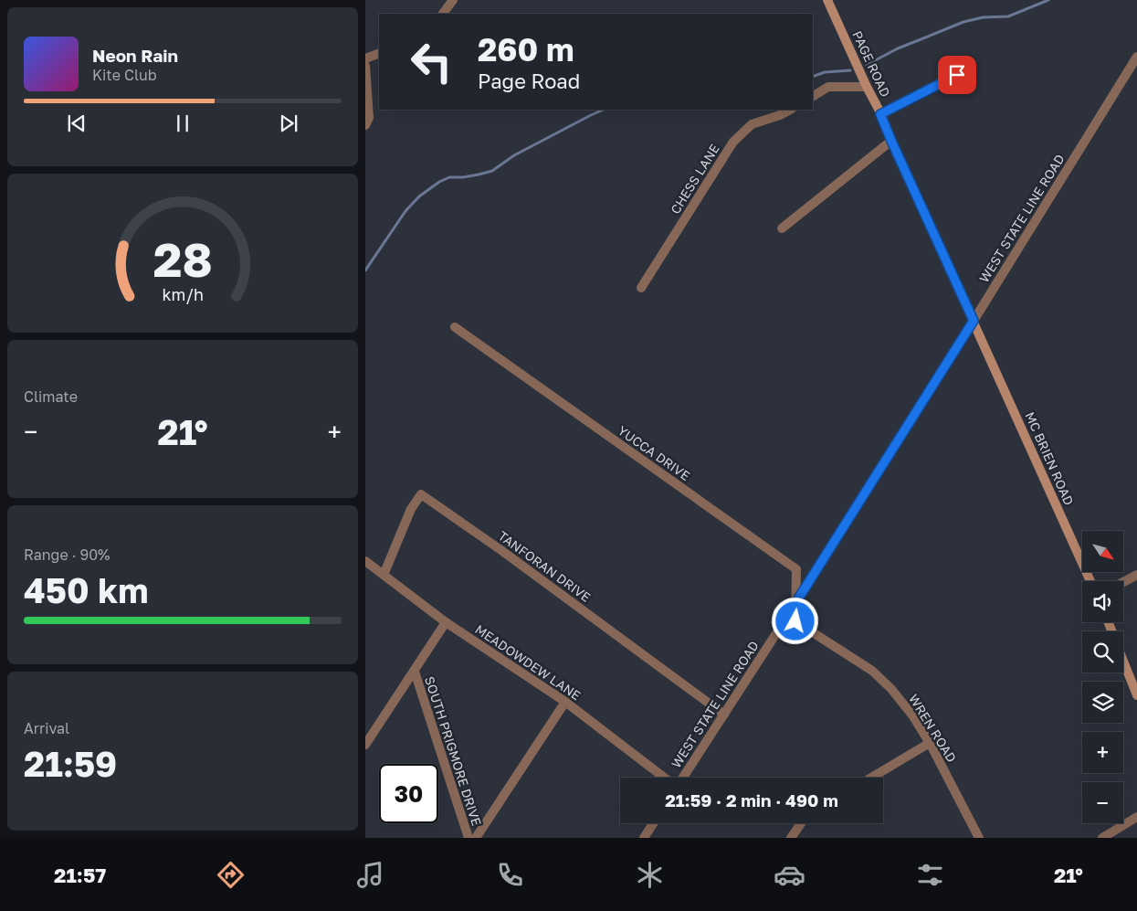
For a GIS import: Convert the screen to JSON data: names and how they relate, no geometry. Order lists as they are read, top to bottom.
{
  "streets": {
    "main road": ["PAGE ROAD", "MC BRIEN ROAD"],
    "street": [
      "CHESS LANE",
      "WEST STATE LINE ROAD",
      "YUCCA DRIVE",
      "TANFORAN DRIVE",
      "MEADOWDEW LANE",
      "WREN ROAD",
      "SOUTH PRIGMORE DRIVE"
    ]
  },
  "crossings": [
    ["PAGE ROAD", "WEST STATE LINE ROAD"],
    ["PAGE ROAD", "MC BRIEN ROAD"],
    ["WEST STATE LINE ROAD", "YUCCA DRIVE"],
    ["WEST STATE LINE ROAD", "TANFORAN DRIVE"],
    ["YUCCA DRIVE", "WREN ROAD"],
    ["TANFORAN DRIVE", "MEADOWDEW LANE"]
  ],
  "north": "bottom right",
  "page": {
    "turn": ["260 m", "Page Road"],
    "song": ["Neon Rain", "Kite Club"],
    "tile": [
      "Climate",
      ["Range · 90%", "450 km"],
      ["Arrival", "21:59"]
    ],
    "heat": ["−", "21°", "+"],
    "map_buttons": ["+", "−"],
    "limit": "30",
    "trip": "21:59 · 2 min · 490 m",
    "tabs": ["21:57", "21°"],
    "gauge": ["28", "km/h"]
  }
}
